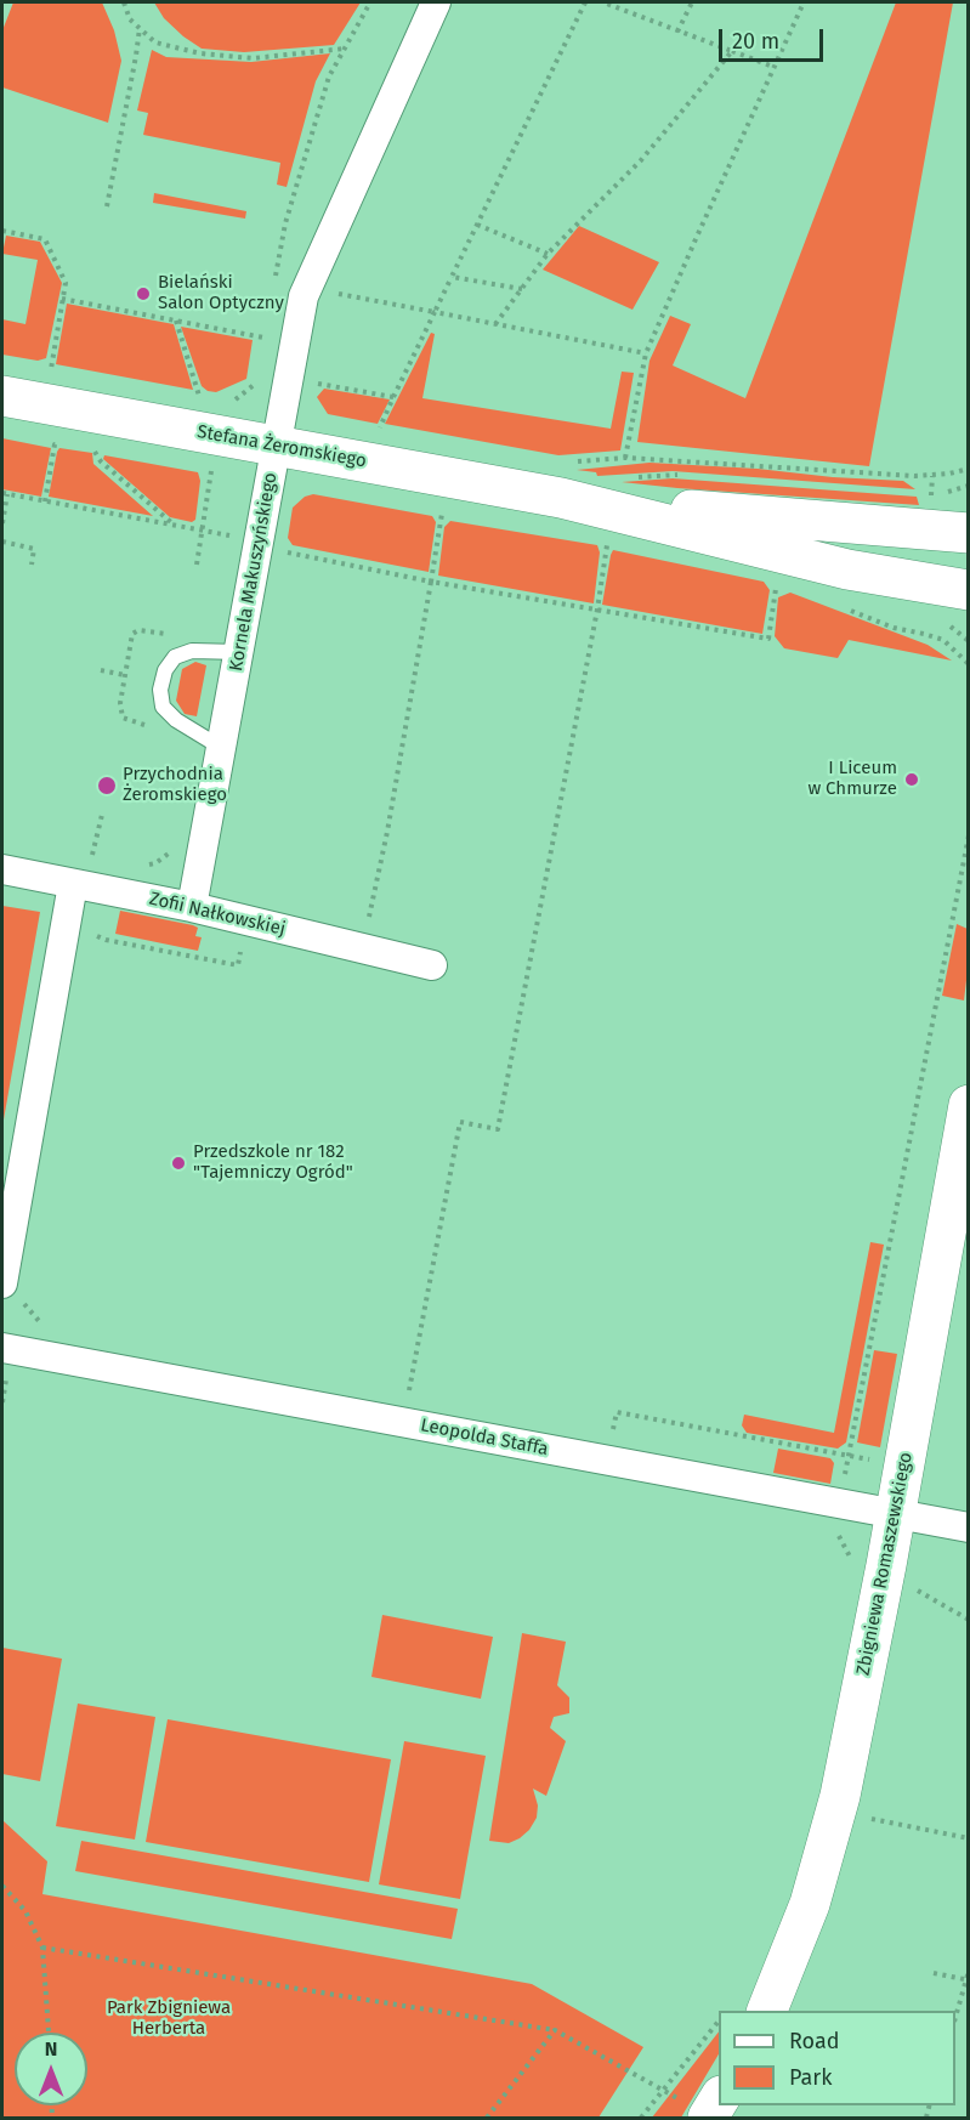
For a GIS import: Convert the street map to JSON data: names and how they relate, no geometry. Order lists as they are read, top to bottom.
{
  "streets": {
    "main road": ["Stefana Żeromskiego", "Zbigniewa Romaszewskiego"],
    "street": ["Kornela Makuszyńskiego", "Zofii Nałkowskiej", "Leopolda Staffa"]
  },
  "crossings": [
    ["Stefana Żeromskiego", "Kornela Makuszyńskiego"],
    ["Kornela Makuszyńskiego", "Zofii Nałkowskiej"],
    ["Leopolda Staffa", "Zbigniewa Romaszewskiego"]
  ],
  "parks": ["Park Zbigniewa Herberta"],
  "places": [
    "Bielański Salon Optyczny",
    "I Liceum w Chmurze",
    "Przychodnia Żeromskiego",
    "Przedszkole nr 182 \"Tajemniczy Ogród\""
  ],
  "legend": ["Road", "Park"],
  "scale_bar": "20 m",
  "north": "top"
}
